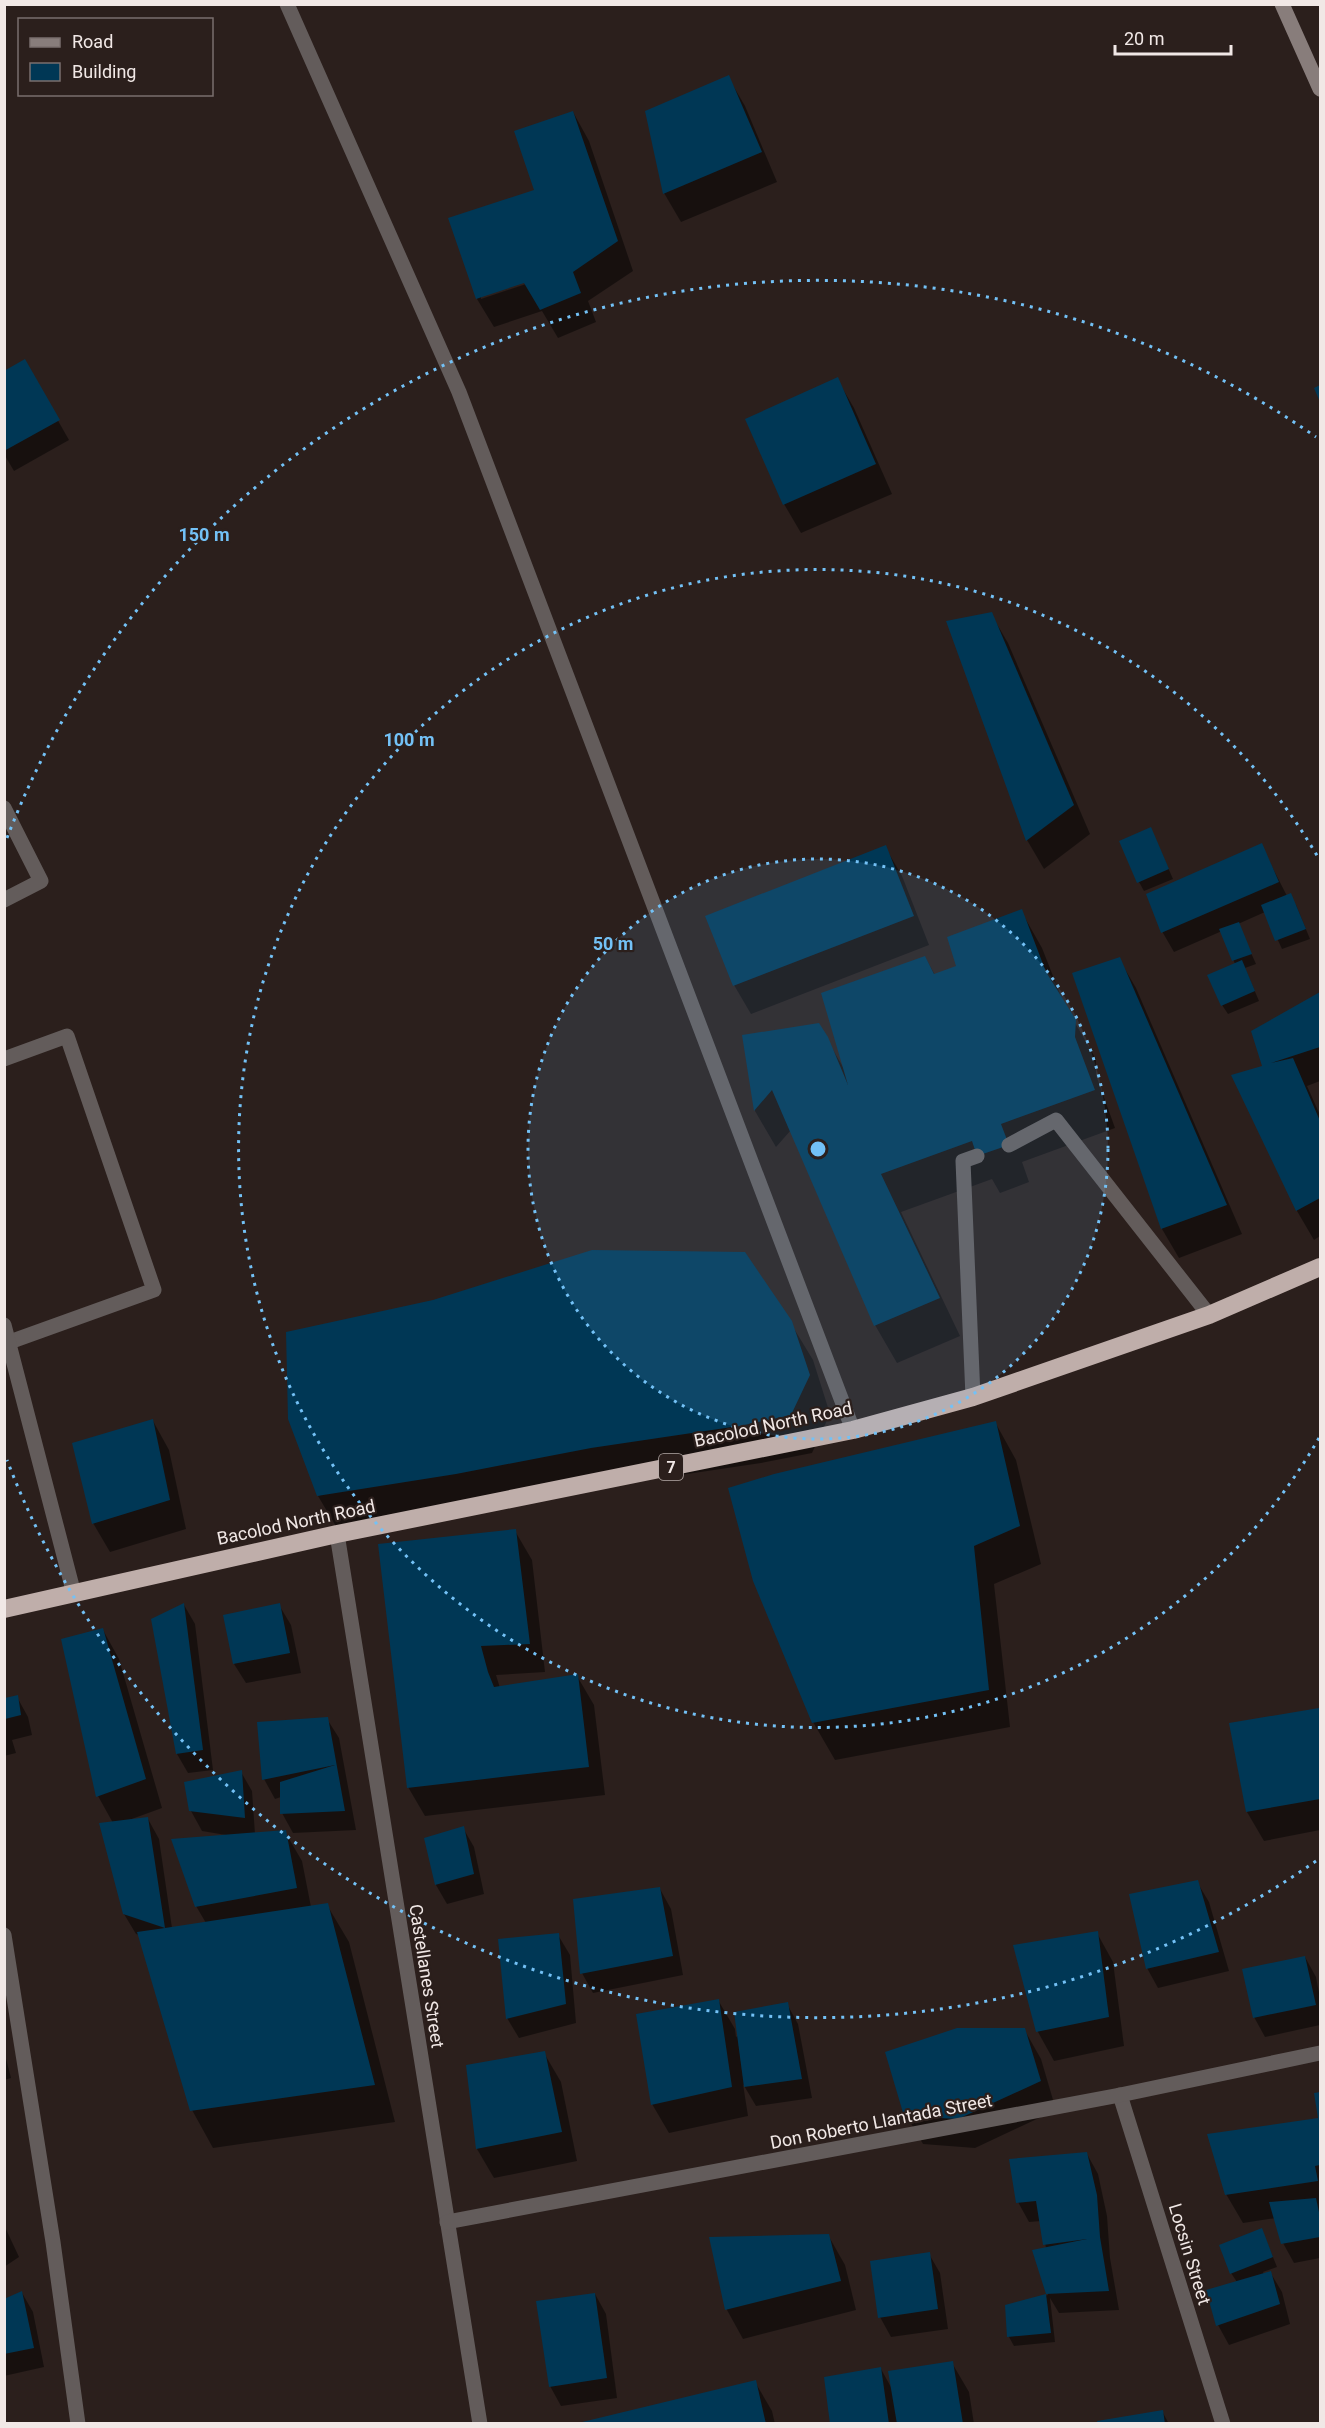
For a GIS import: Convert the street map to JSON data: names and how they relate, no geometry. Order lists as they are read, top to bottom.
{
  "streets": {
    "highway": ["Bacolod North Road", "7"],
    "street": ["Castellanes Street", "Don Roberto Llantada Street", "Locsin Street"]
  },
  "crossings": [
    ["Bacolod North Road", "Castellanes Street"],
    ["Castellanes Street", "Don Roberto Llantada Street"],
    ["Don Roberto Llantada Street", "Locsin Street"]
  ],
  "legend": ["Road", "Building"],
  "scale_bar": "20 m",
  "rings": ["150 m", "100 m", "50 m"]
}
